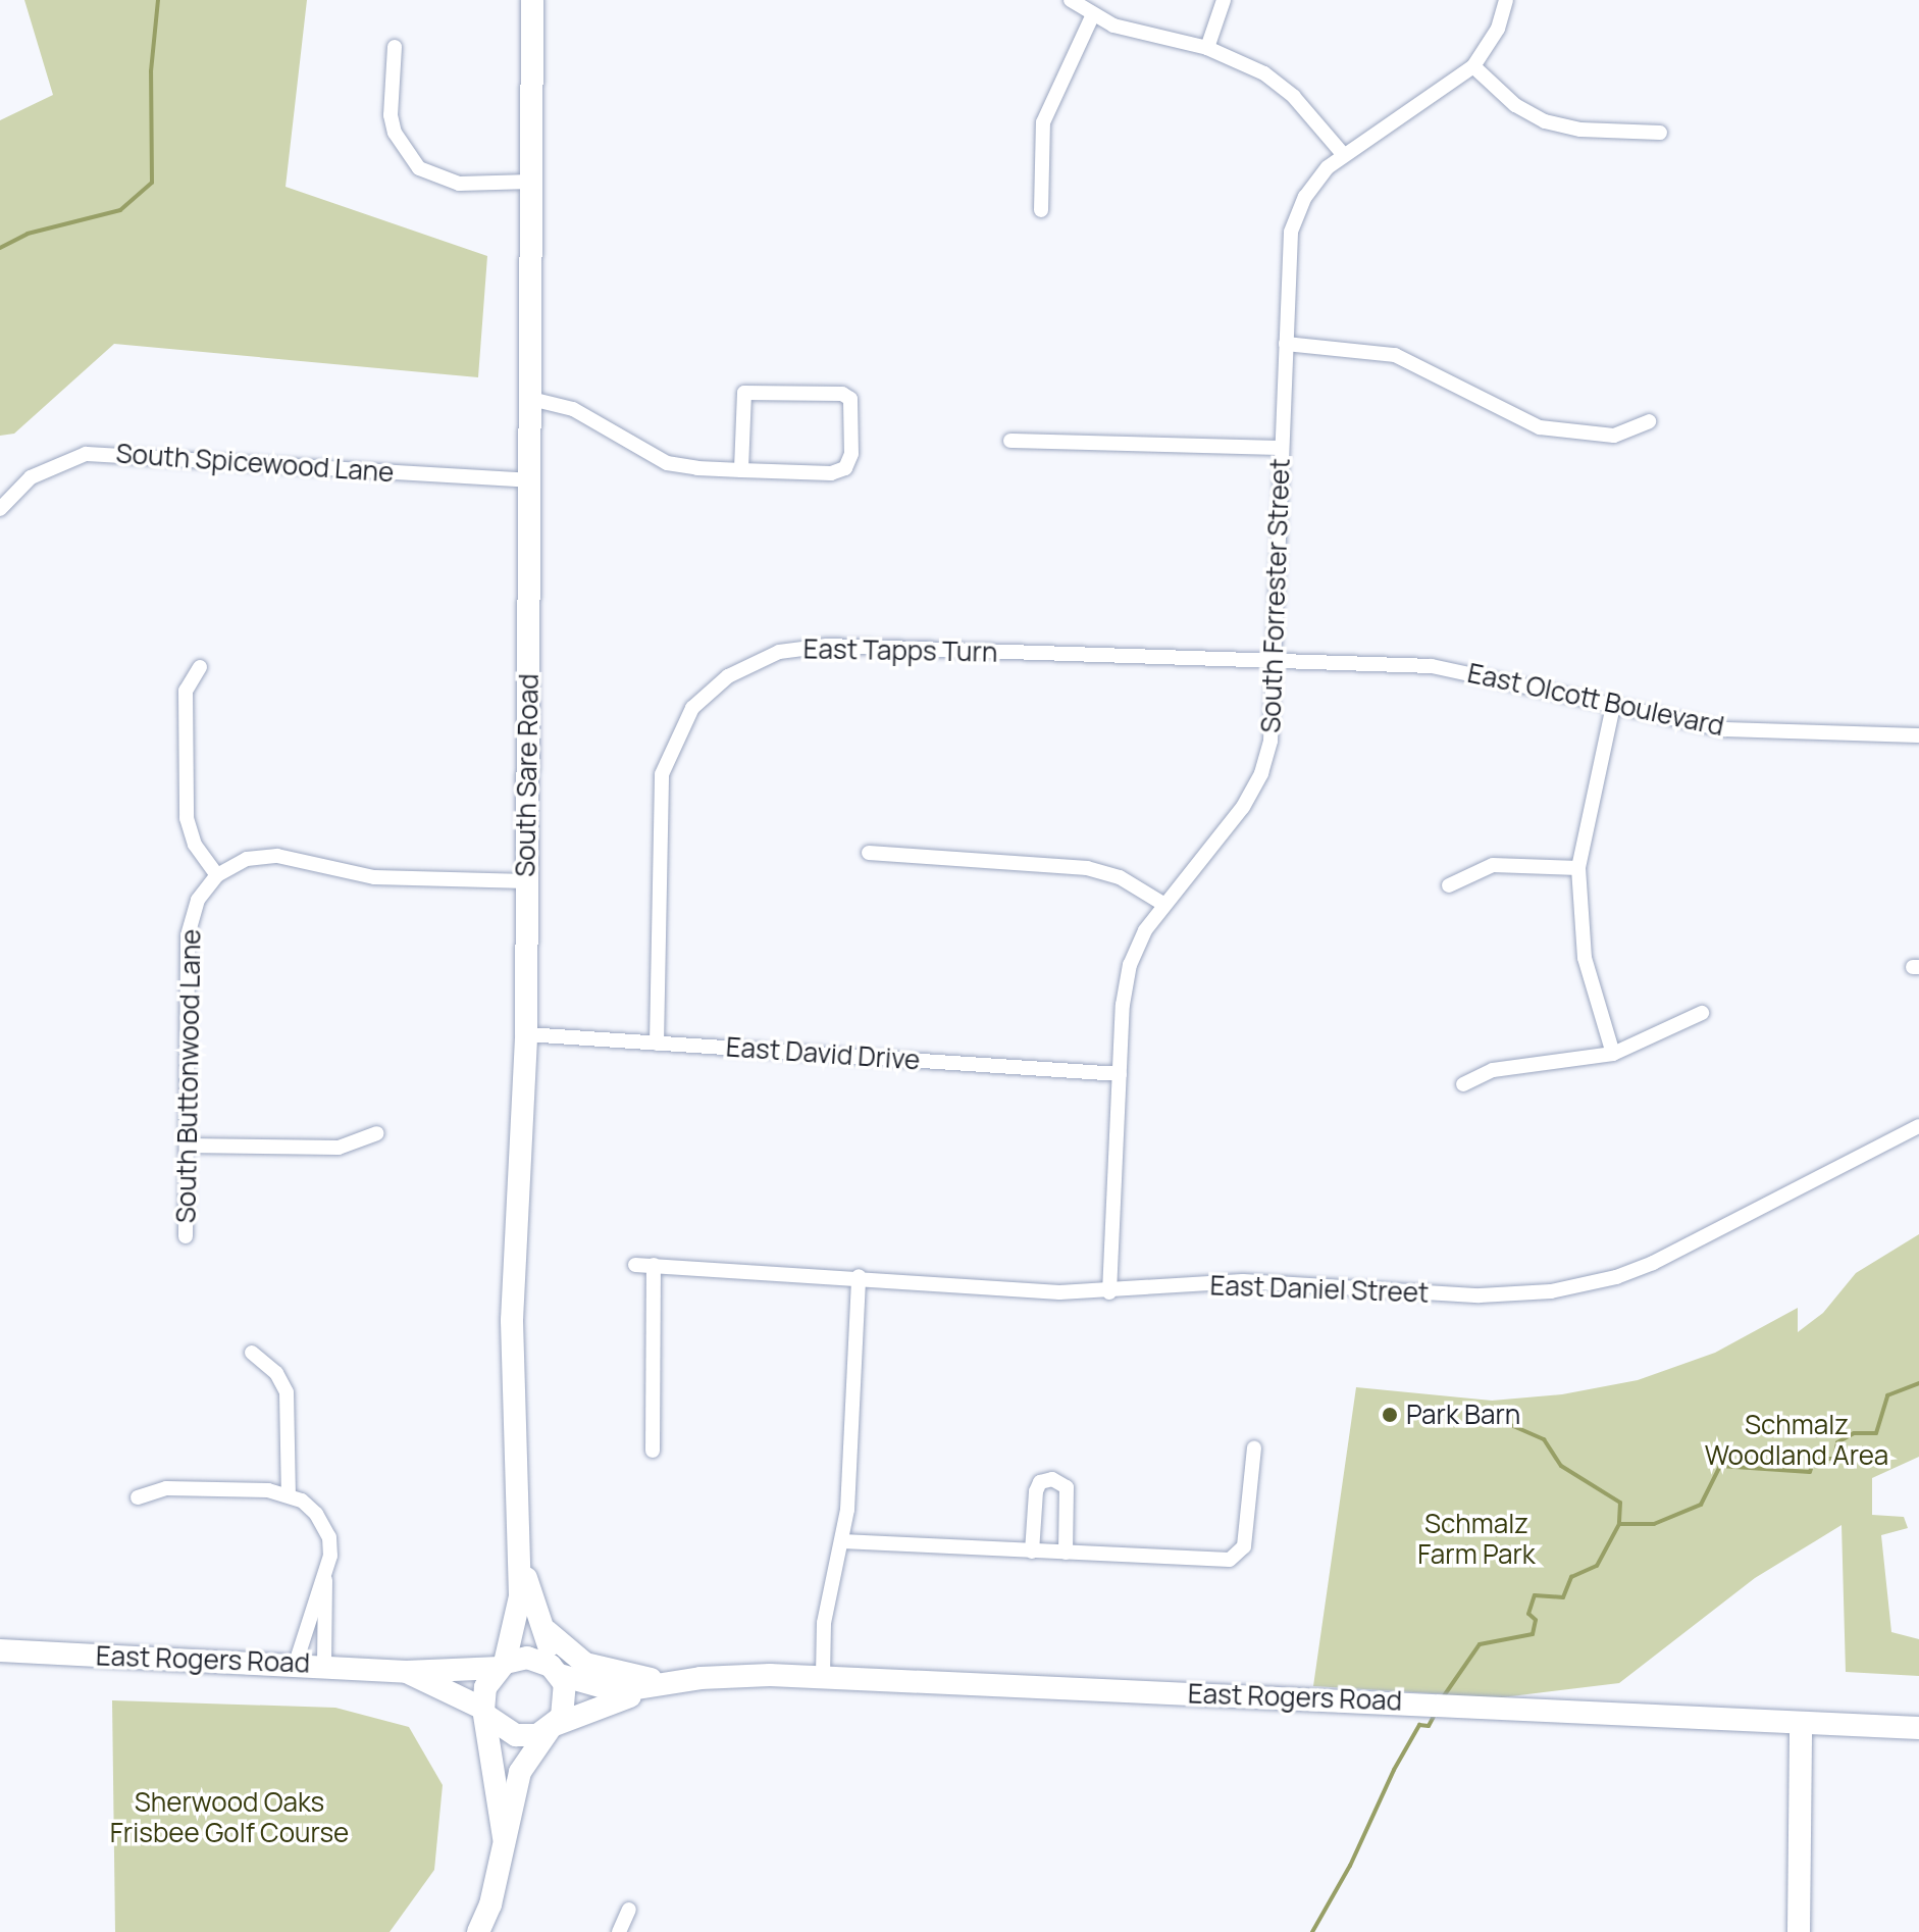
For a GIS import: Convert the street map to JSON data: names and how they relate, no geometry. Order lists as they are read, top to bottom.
{
  "streets": {
    "main road": ["South Sare Road", "East Rogers Road"],
    "street": [
      "South Spicewood Lane",
      "South Forrester Street",
      "East Tapps Turn",
      "East Olcott Boulevard",
      "East David Drive",
      "South Buttonwood Lane",
      "East Daniel Street"
    ]
  },
  "crossings": [
    ["South Spicewood Lane", "South Sare Road"],
    ["South Forrester Street", "East Tapps Turn"],
    ["South Forrester Street", "East Olcott Boulevard"],
    ["South Forrester Street", "East David Drive"],
    ["South Forrester Street", "East Daniel Street"],
    ["East Tapps Turn", "East Olcott Boulevard"],
    ["East Tapps Turn", "East David Drive"],
    ["South Sare Road", "East David Drive"],
    ["South Sare Road", "East Rogers Road"]
  ],
  "parks": ["Schmalz Woodland Area", "Schmalz Farm Park", "Sherwood Oaks Frisbee Golf Course"],
  "places": ["Park Barn"]
}
